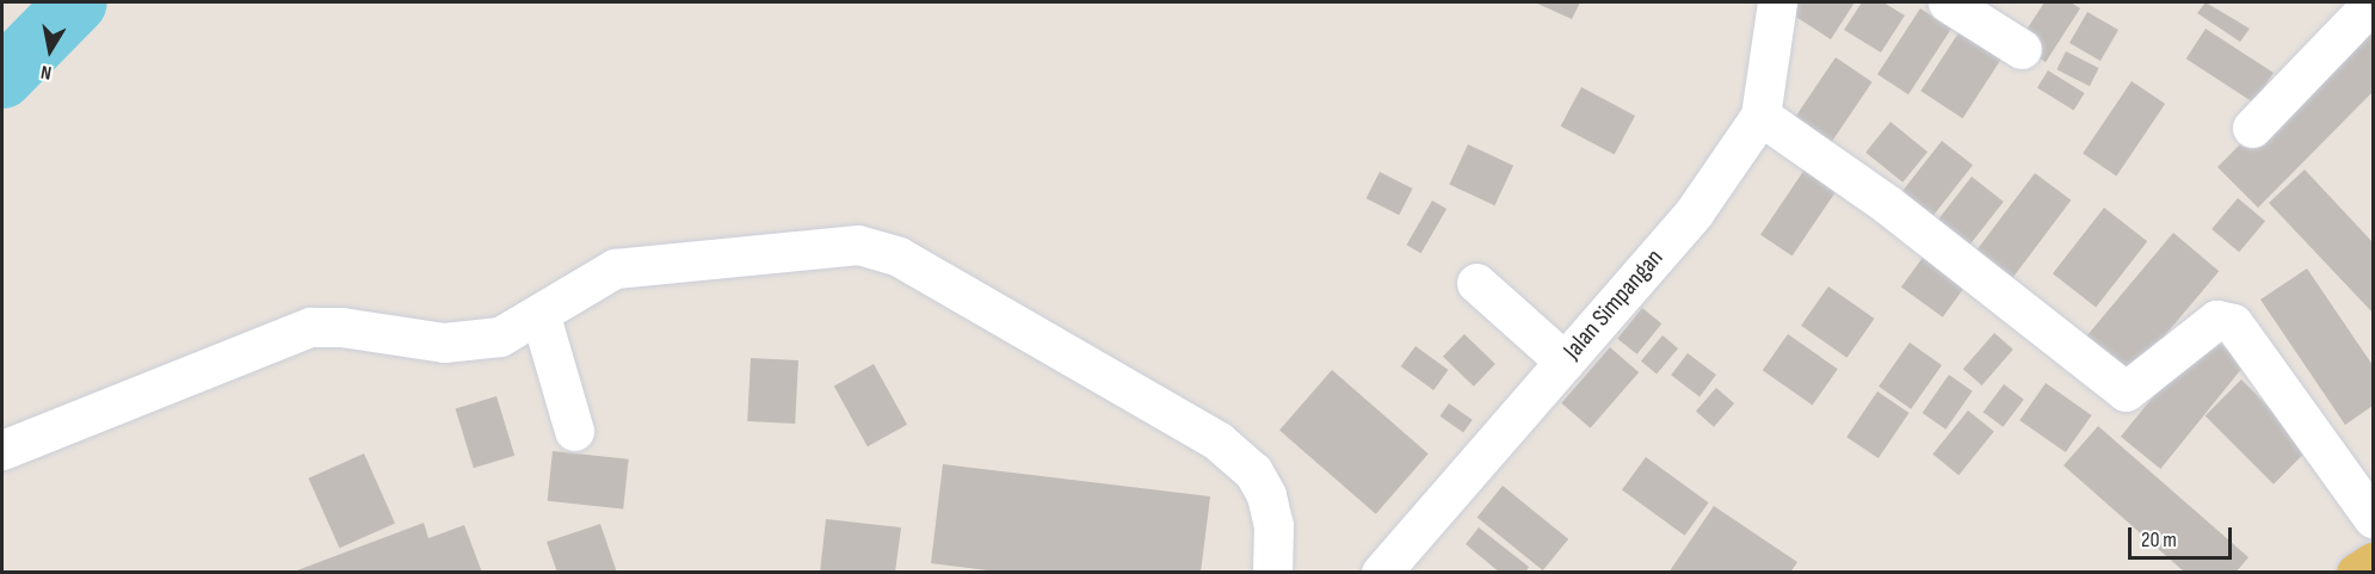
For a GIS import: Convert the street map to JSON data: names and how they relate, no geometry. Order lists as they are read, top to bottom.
{
  "streets": {
    "street": ["Jalan Simpangan"]
  },
  "scale_bar": "20 m",
  "north": "bottom"
}
